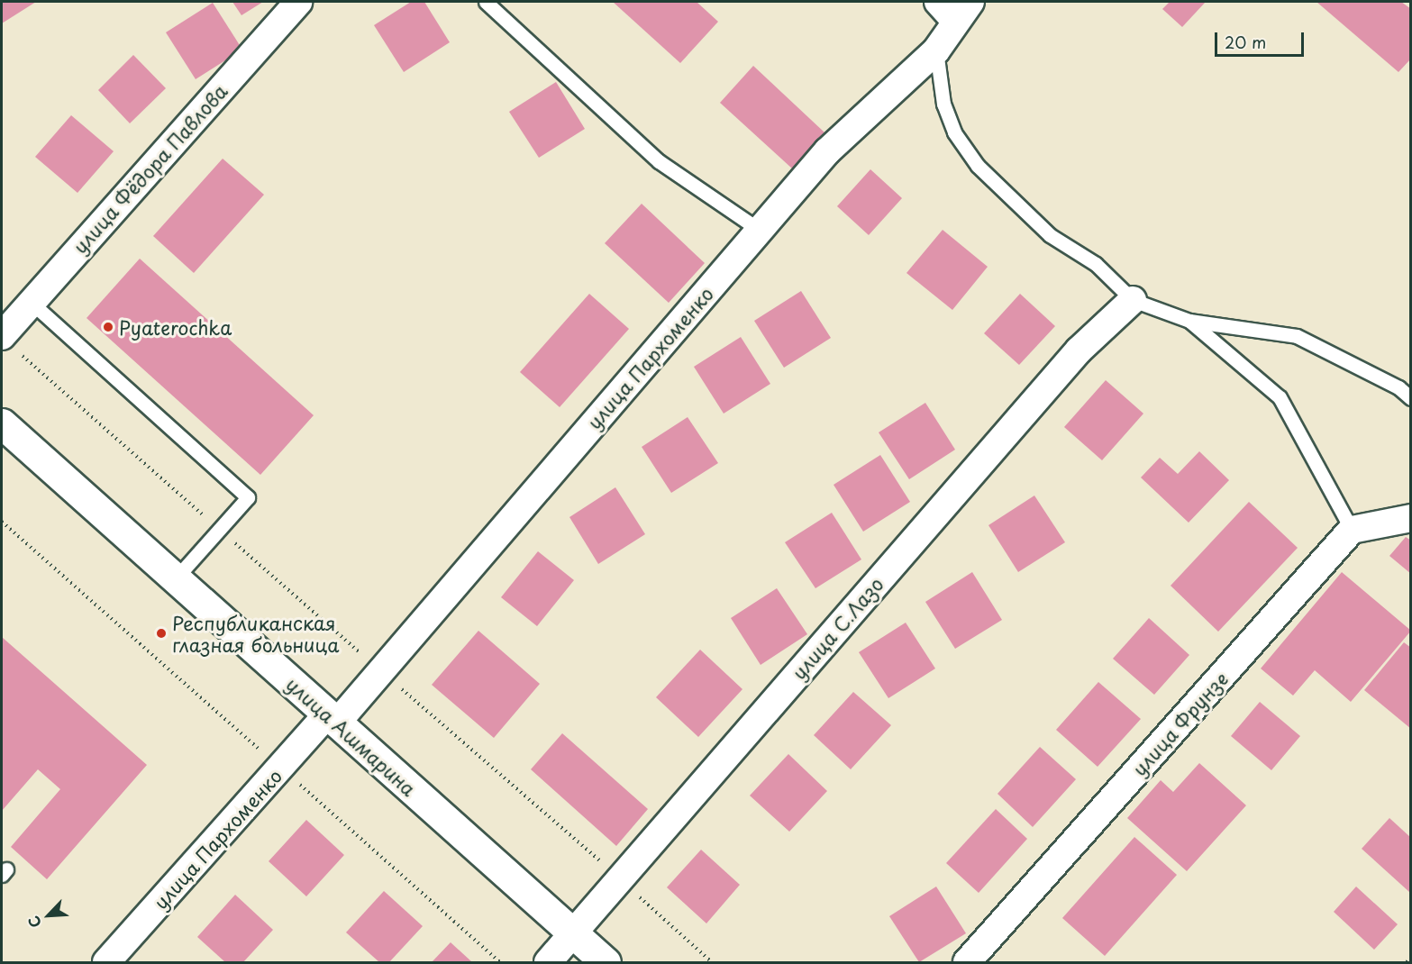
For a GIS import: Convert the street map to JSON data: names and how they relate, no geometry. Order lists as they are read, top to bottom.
{
  "streets": {
    "street": [
      "улица Фёдора Павлова",
      "улица Пархоменко",
      "улица С.Лазо",
      "улица Фрунзе",
      "улица Ашмарина"
    ]
  },
  "crossings": [
    ["улица Пархоменко", "улица Ашмарина"],
    ["улица С.Лазо", "улица Ашмарина"]
  ],
  "places": ["Pyaterochka", "Республиканская глазная больница"],
  "scale_bar": "20 m",
  "north": "bottom left"
}
